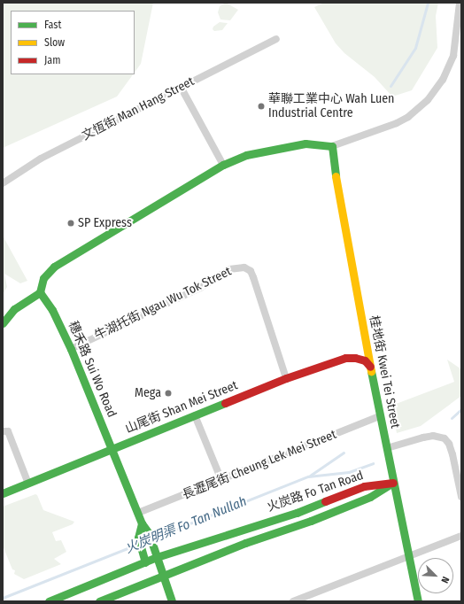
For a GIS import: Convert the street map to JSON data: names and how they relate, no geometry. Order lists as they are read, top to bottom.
{
  "streets": {
    "street": [
      "文恆街 Man Hang Street",
      "牛湖托街 Ngau Wu Tok Street",
      "穗禾路 Sui Wo Road",
      "桂地街 Kwei Tei Street",
      "山尾街 Shan Mei Street",
      "長瀝尾街 Cheung Lek Mei Street",
      "火炭路 Fo Tan Road"
    ]
  },
  "crossings": [
    ["牛湖托街 Ngau Wu Tok Street", "穗禾路 Sui Wo Road"],
    ["牛湖托街 Ngau Wu Tok Street", "山尾街 Shan Mei Street"],
    ["穗禾路 Sui Wo Road", "山尾街 Shan Mei Street"],
    ["穗禾路 Sui Wo Road", "長瀝尾街 Cheung Lek Mei Street"],
    ["穗禾路 Sui Wo Road", "火炭路 Fo Tan Road"],
    ["桂地街 Kwei Tei Street", "山尾街 Shan Mei Street"],
    ["桂地街 Kwei Tei Street", "長瀝尾街 Cheung Lek Mei Street"],
    ["桂地街 Kwei Tei Street", "火炭路 Fo Tan Road"]
  ],
  "water": ["火炭明渠 Fo Tan Nullah"],
  "places": ["華聯工業中心 Wah Luen Industrial Centre", "SP Express", "Mega"],
  "legend": ["Fast", "Slow", "Jam"],
  "north": "bottom right"
}
